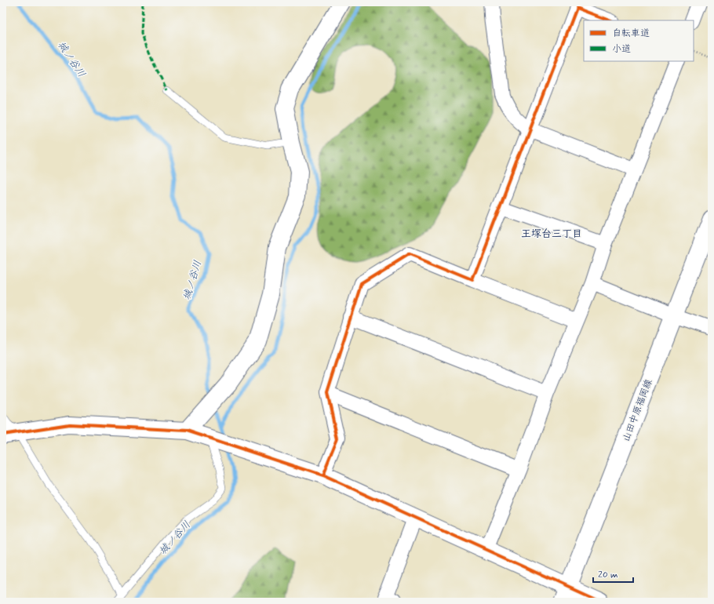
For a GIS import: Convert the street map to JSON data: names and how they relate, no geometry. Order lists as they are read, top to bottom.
{
  "streets": {
    "street": ["山田中原福岡線"]
  },
  "districts": ["王塚台三丁目"],
  "water": ["城ノ谷川"],
  "legend": ["自転車道", "小道"],
  "scale_bar": "20 m"
}
